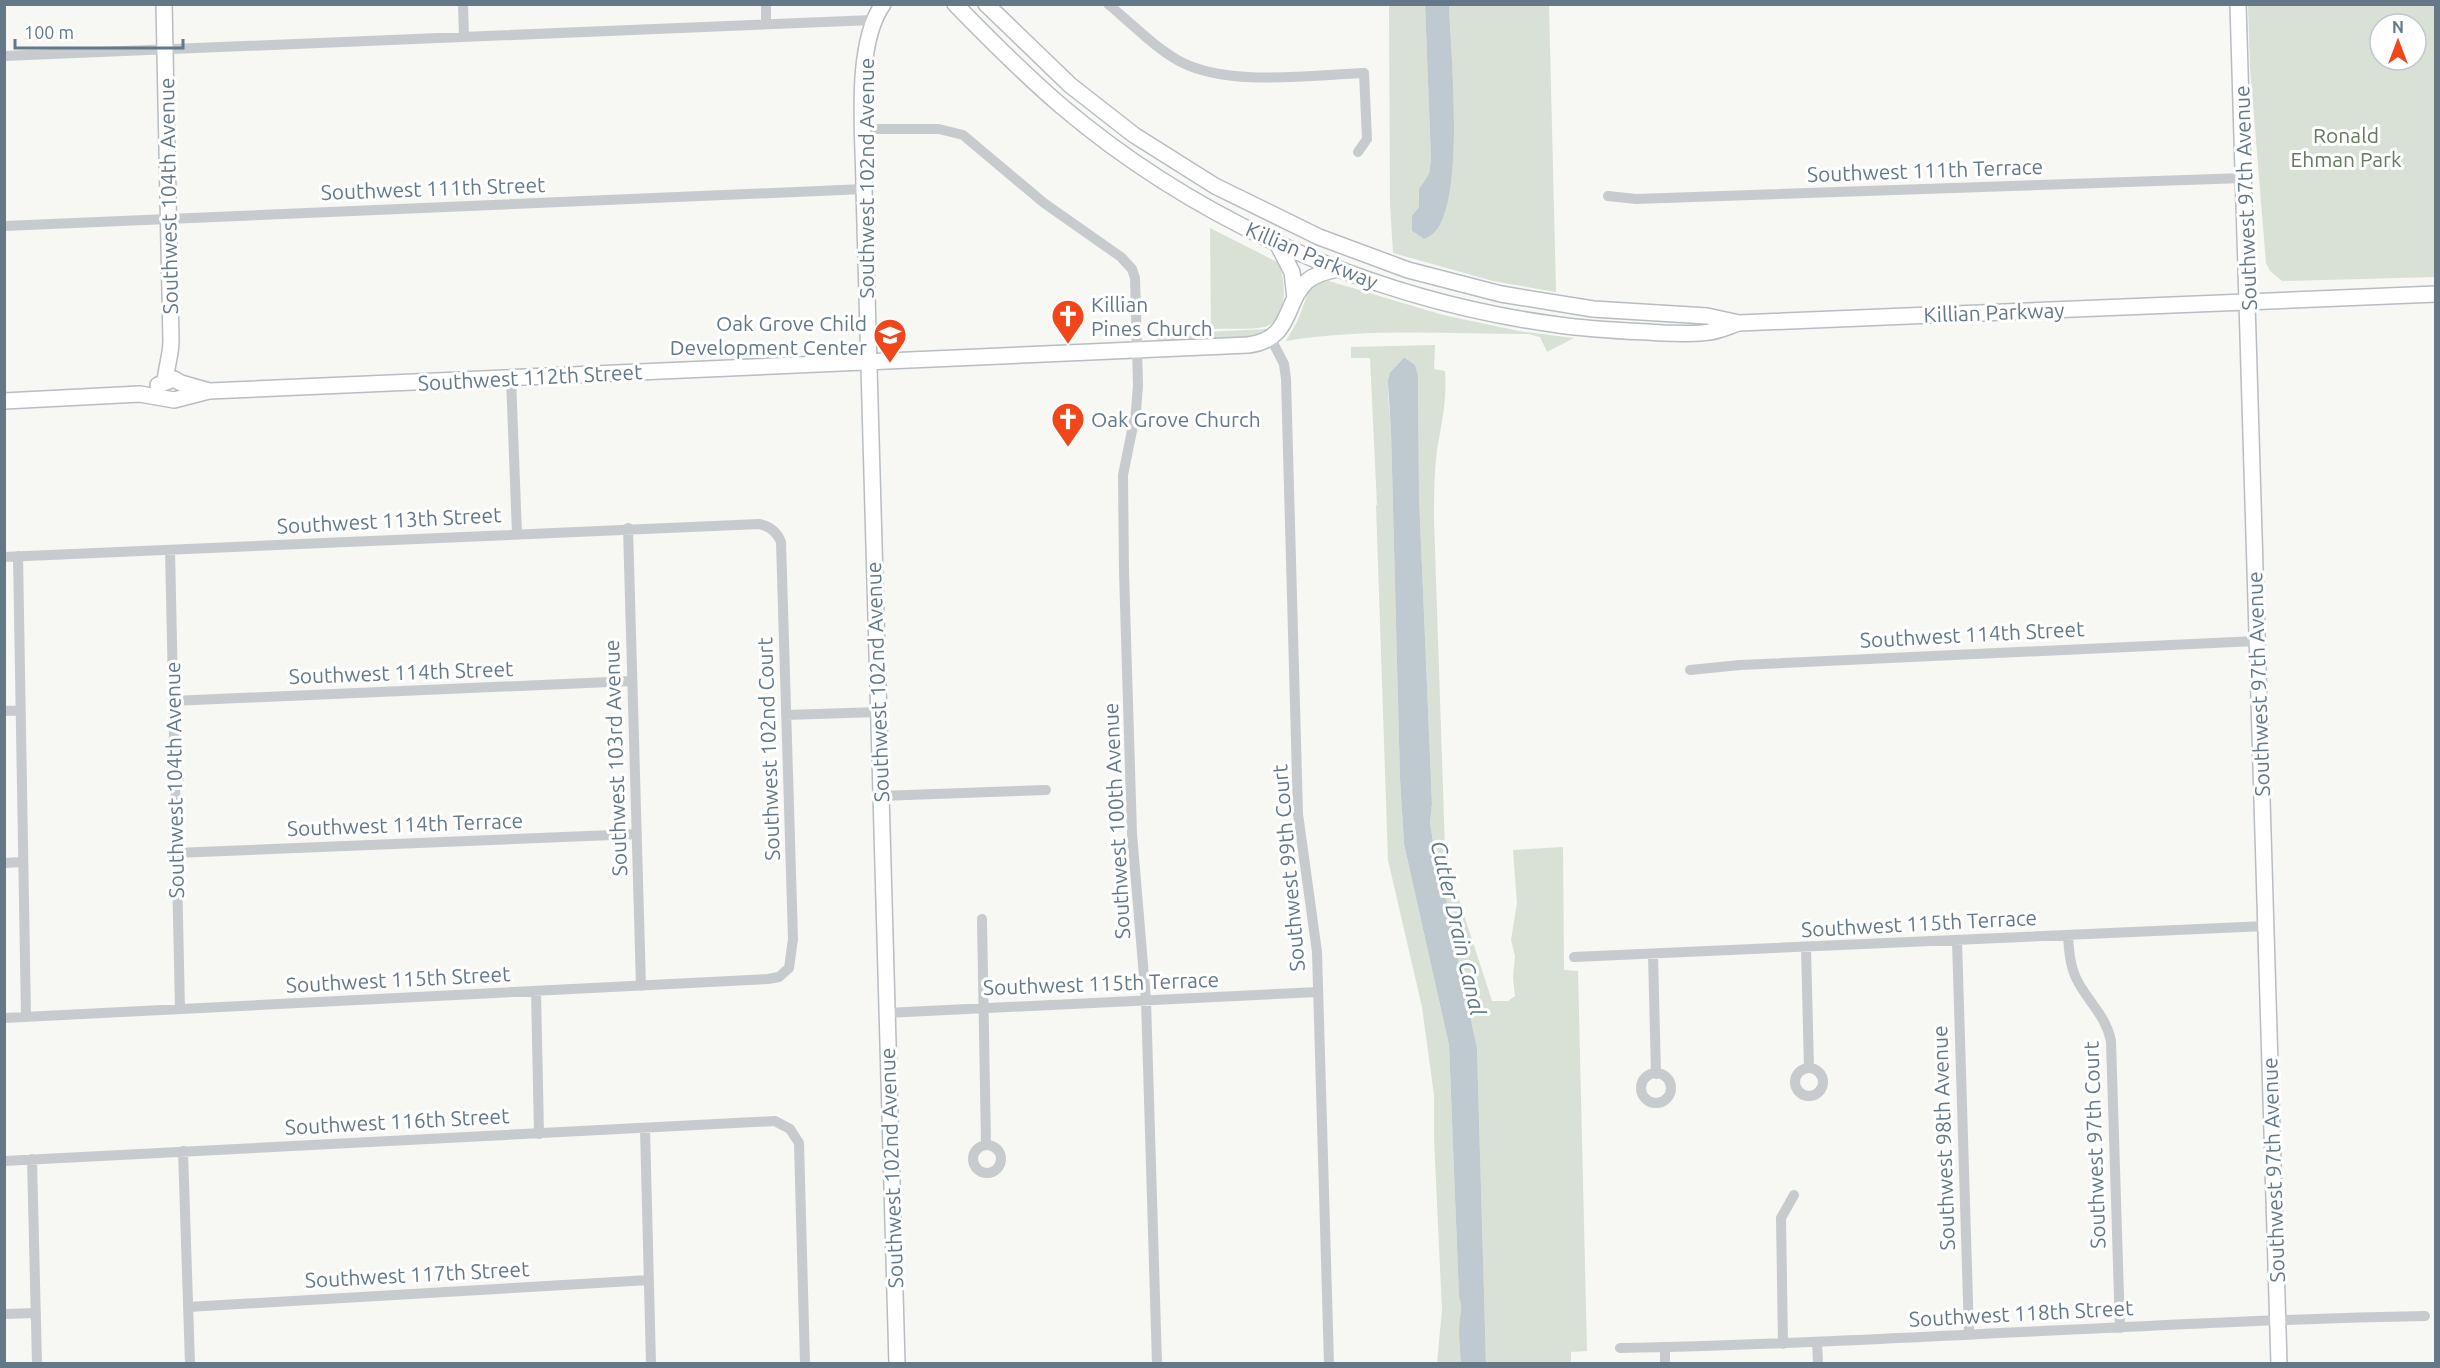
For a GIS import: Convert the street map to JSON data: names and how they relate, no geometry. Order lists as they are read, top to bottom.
{
  "streets": {
    "street": [
      "Southwest 111th Terrace",
      "Southwest 102nd Avenue",
      "Southwest 111th Street",
      "Southwest 104th Avenue",
      "Southwest 97th Avenue",
      "Killian Parkway",
      "Southwest 112th Street",
      "Southwest 113th Street",
      "Southwest 114th Street",
      "Southwest 102nd Court",
      "Southwest 103rd Avenue",
      "Southwest 100th Avenue",
      "Southwest 114th Terrace",
      "Southwest 99th Court",
      "Southwest 115th Terrace",
      "Southwest 115th Street",
      "Southwest 116th Street",
      "Southwest 98th Avenue",
      "Southwest 97th Court",
      "Southwest 117th Street",
      "Southwest 118th Street"
    ]
  },
  "crossings": [
    ["Southwest 111th Terrace", "Southwest 97th Avenue"],
    ["Southwest 102nd Avenue", "Southwest 111th Street"],
    ["Southwest 102nd Avenue", "Southwest 112th Street"],
    ["Southwest 102nd Avenue", "Southwest 100th Avenue"],
    ["Southwest 102nd Avenue", "Southwest 115th Terrace"],
    ["Southwest 111th Street", "Southwest 104th Avenue"],
    ["Southwest 104th Avenue", "Southwest 112th Street"],
    ["Southwest 104th Avenue", "Southwest 113th Street"],
    ["Southwest 104th Avenue", "Southwest 114th Street"],
    ["Southwest 104th Avenue", "Southwest 114th Terrace"],
    ["Southwest 104th Avenue", "Southwest 115th Street"],
    ["Southwest 97th Avenue", "Killian Parkway"],
    ["Southwest 97th Avenue", "Southwest 114th Street"],
    ["Southwest 97th Avenue", "Southwest 115th Terrace"],
    ["Southwest 97th Avenue", "Southwest 118th Street"],
    ["Southwest 112th Street", "Southwest 100th Avenue"],
    ["Southwest 112th Street", "Southwest 99th Court"],
    ["Southwest 113th Street", "Southwest 102nd Court"],
    ["Southwest 113th Street", "Southwest 103rd Avenue"],
    ["Southwest 114th Street", "Southwest 103rd Avenue"],
    ["Southwest 102nd Court", "Southwest 115th Street"],
    ["Southwest 103rd Avenue", "Southwest 114th Terrace"],
    ["Southwest 103rd Avenue", "Southwest 115th Street"],
    ["Southwest 100th Avenue", "Southwest 115th Terrace"],
    ["Southwest 99th Court", "Southwest 115th Terrace"],
    ["Southwest 115th Terrace", "Southwest 98th Avenue"],
    ["Southwest 115th Terrace", "Southwest 97th Court"],
    ["Southwest 98th Avenue", "Southwest 118th Street"],
    ["Southwest 97th Court", "Southwest 118th Street"]
  ],
  "water": ["Cutler Drain Canal"],
  "parks": ["Ronald Ehman Park"],
  "places": {
    "church": ["Killian Pines Church", "Oak Grove Church"],
    "school or university": ["Oak Grove Child Development Center"]
  },
  "scale_bar": "100 m",
  "north": "top"
}
